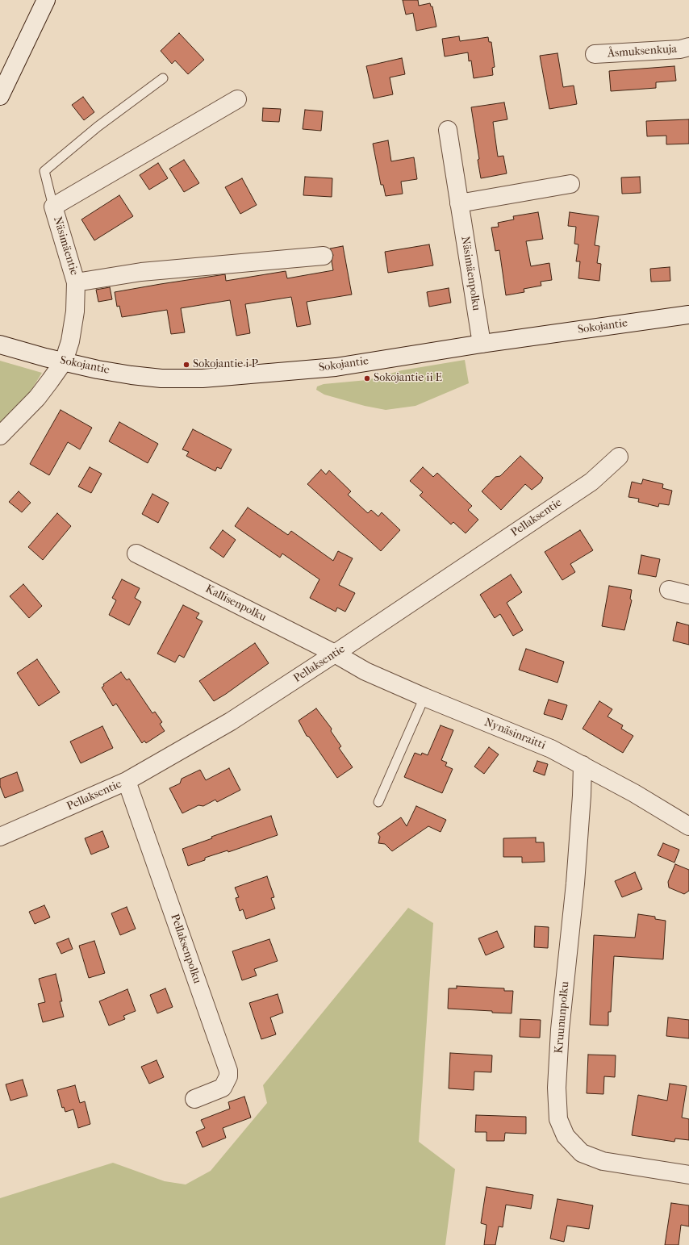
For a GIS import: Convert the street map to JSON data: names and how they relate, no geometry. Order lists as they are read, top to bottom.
{
  "streets": {
    "street": [
      "Åsmuksenkuja",
      "Näsimäentie",
      "Näsimäenpolku",
      "Sokojantie",
      "Pellaksentie",
      "Kallisenpolku",
      "Nynäsinraitti",
      "Pellaksenpolku",
      "Kruununpolku"
    ]
  },
  "crossings": [
    ["Näsimäentie", "Sokojantie"],
    ["Näsimäenpolku", "Sokojantie"],
    ["Pellaksentie", "Kallisenpolku"],
    ["Pellaksentie", "Nynäsinraitti"],
    ["Pellaksentie", "Pellaksenpolku"],
    ["Kallisenpolku", "Nynäsinraitti"],
    ["Nynäsinraitti", "Kruununpolku"]
  ],
  "places": ["Sokojantie i P", "Sokojantie ii E"]
}
